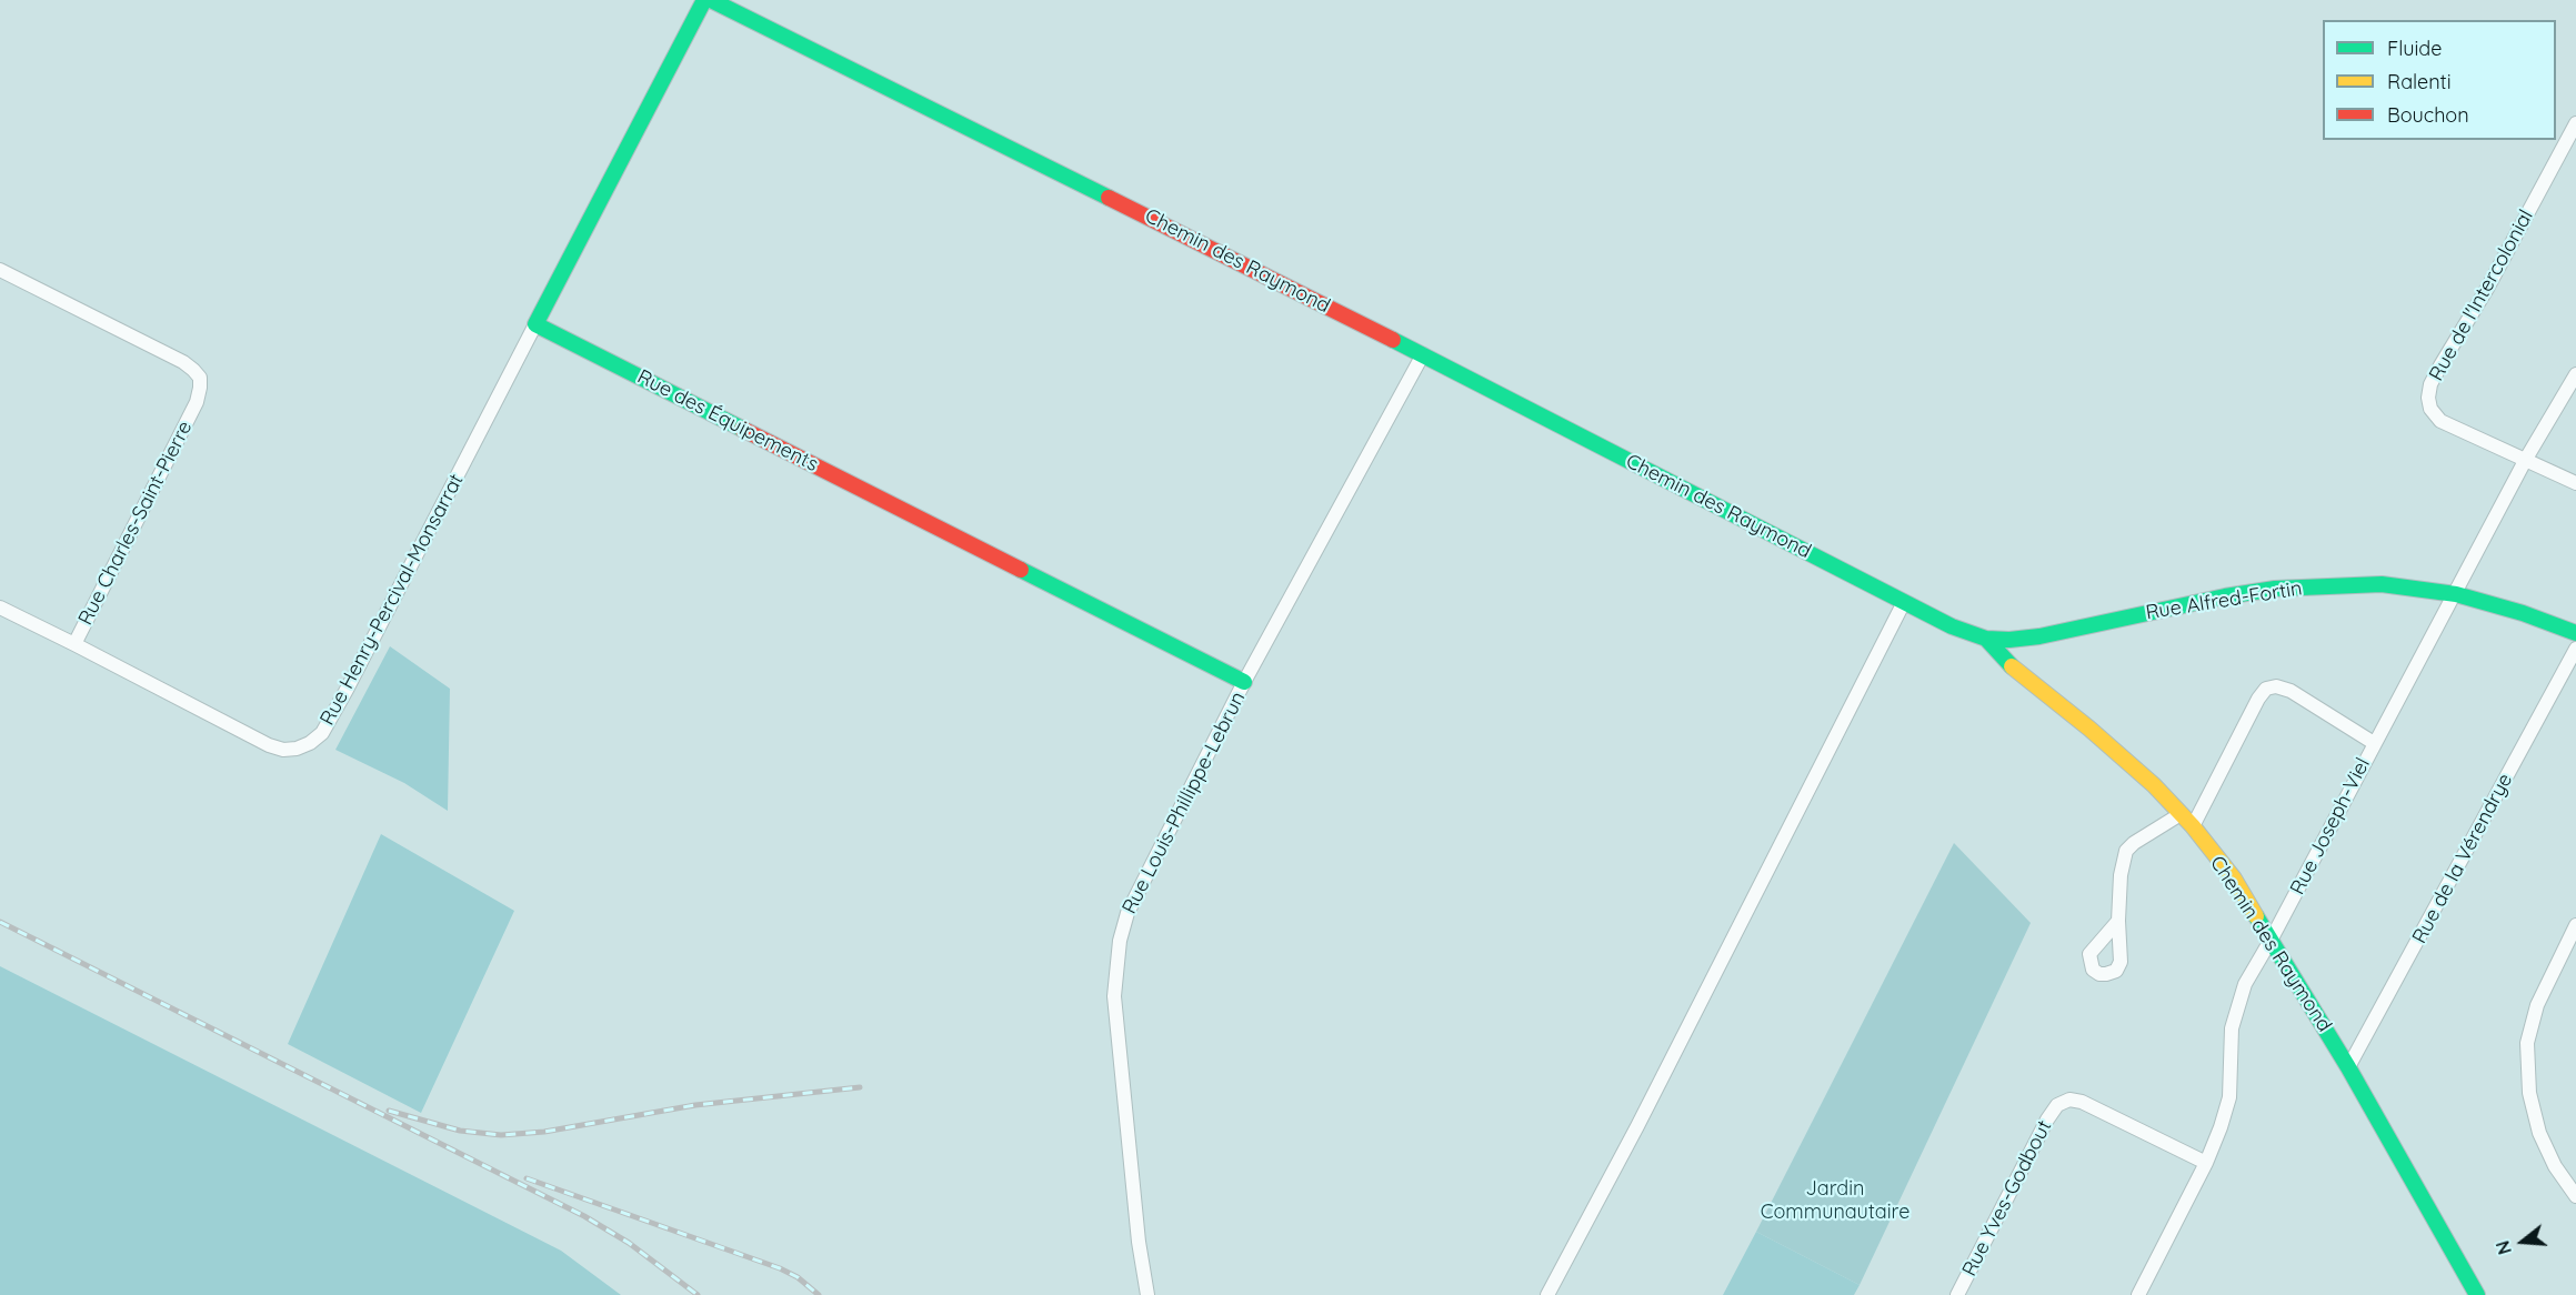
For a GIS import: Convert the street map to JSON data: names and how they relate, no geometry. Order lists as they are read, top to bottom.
{
  "streets": {
    "street": [
      "Chemin des Raymond",
      "Rue de l'Intercolonial",
      "Rue des Équipements",
      "Rue Charles-Saint-Pierre",
      "Rue Henry-Percival-Monsarrat",
      "Rue Alfred-Fortin",
      "Rue Louis-Phillippe-Lebrun",
      "Rue Joseph-Viel",
      "Rue de la Vérendrye",
      "Rue Yves-Godbout"
    ]
  },
  "crossings": [
    ["Chemin des Raymond", "Rue Alfred-Fortin"],
    ["Chemin des Raymond", "Rue Louis-Phillippe-Lebrun"],
    ["Chemin des Raymond", "Rue Joseph-Viel"],
    ["Chemin des Raymond", "Rue de la Vérendrye"],
    ["Rue de l'Intercolonial", "Rue Joseph-Viel"],
    ["Rue des Équipements", "Rue Henry-Percival-Monsarrat"],
    ["Rue des Équipements", "Rue Louis-Phillippe-Lebrun"],
    ["Rue Charles-Saint-Pierre", "Rue Henry-Percival-Monsarrat"],
    ["Rue Alfred-Fortin", "Rue Joseph-Viel"],
    ["Rue Joseph-Viel", "Rue Yves-Godbout"]
  ],
  "parks": ["Jardin Communautaire"],
  "legend": ["Fluide", "Ralenti", "Bouchon"],
  "north": "left"
}
